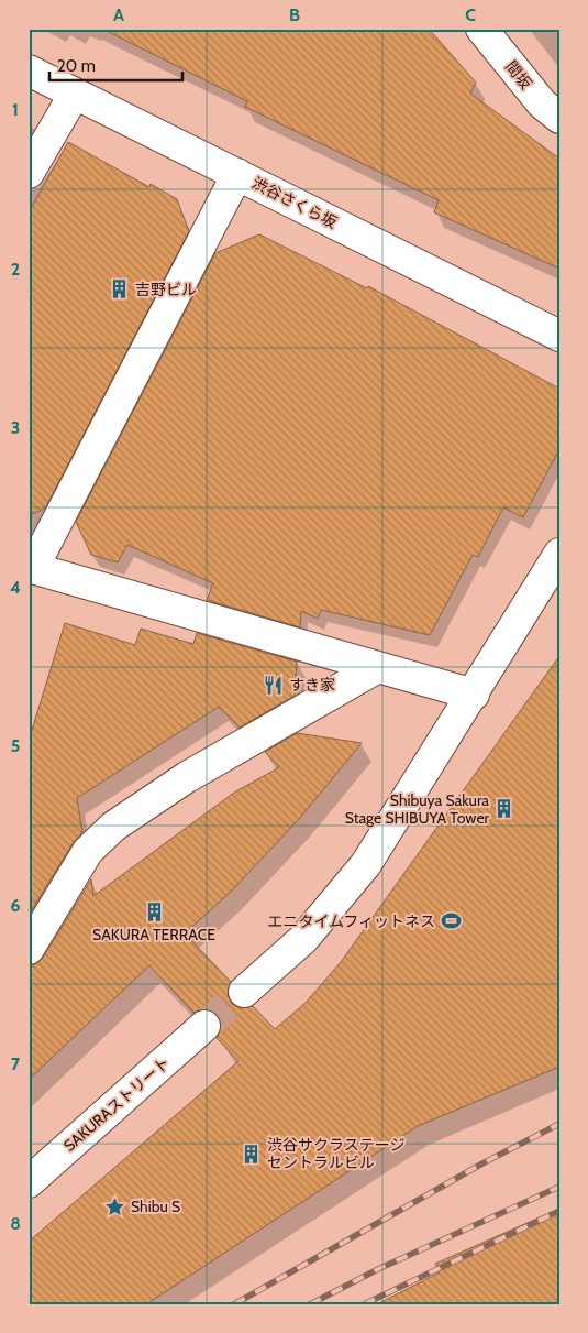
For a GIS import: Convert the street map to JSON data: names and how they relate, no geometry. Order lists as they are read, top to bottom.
{
  "streets": {
    "street": ["間坂", "渋谷さくら坂", "SAKURAストリート"]
  },
  "places": {
    "building": [
      "吉野ビル",
      "Shibuya Sakura Stage SHIBUYA Tower",
      "SAKURA TERRACE",
      "渋谷サクラステージ セントラルビル"
    ],
    "restaurant": ["すき家"],
    "sports": ["エニタイムフィットネス"],
    "place": ["Shibu S"]
  },
  "scale_bar": "20 m",
  "grid": {
    "columns": ["A", "B", "C"],
    "rows": [
      "1",
      "2",
      "3",
      "4",
      "5",
      "6",
      "7",
      "8"
    ]
  }
}
